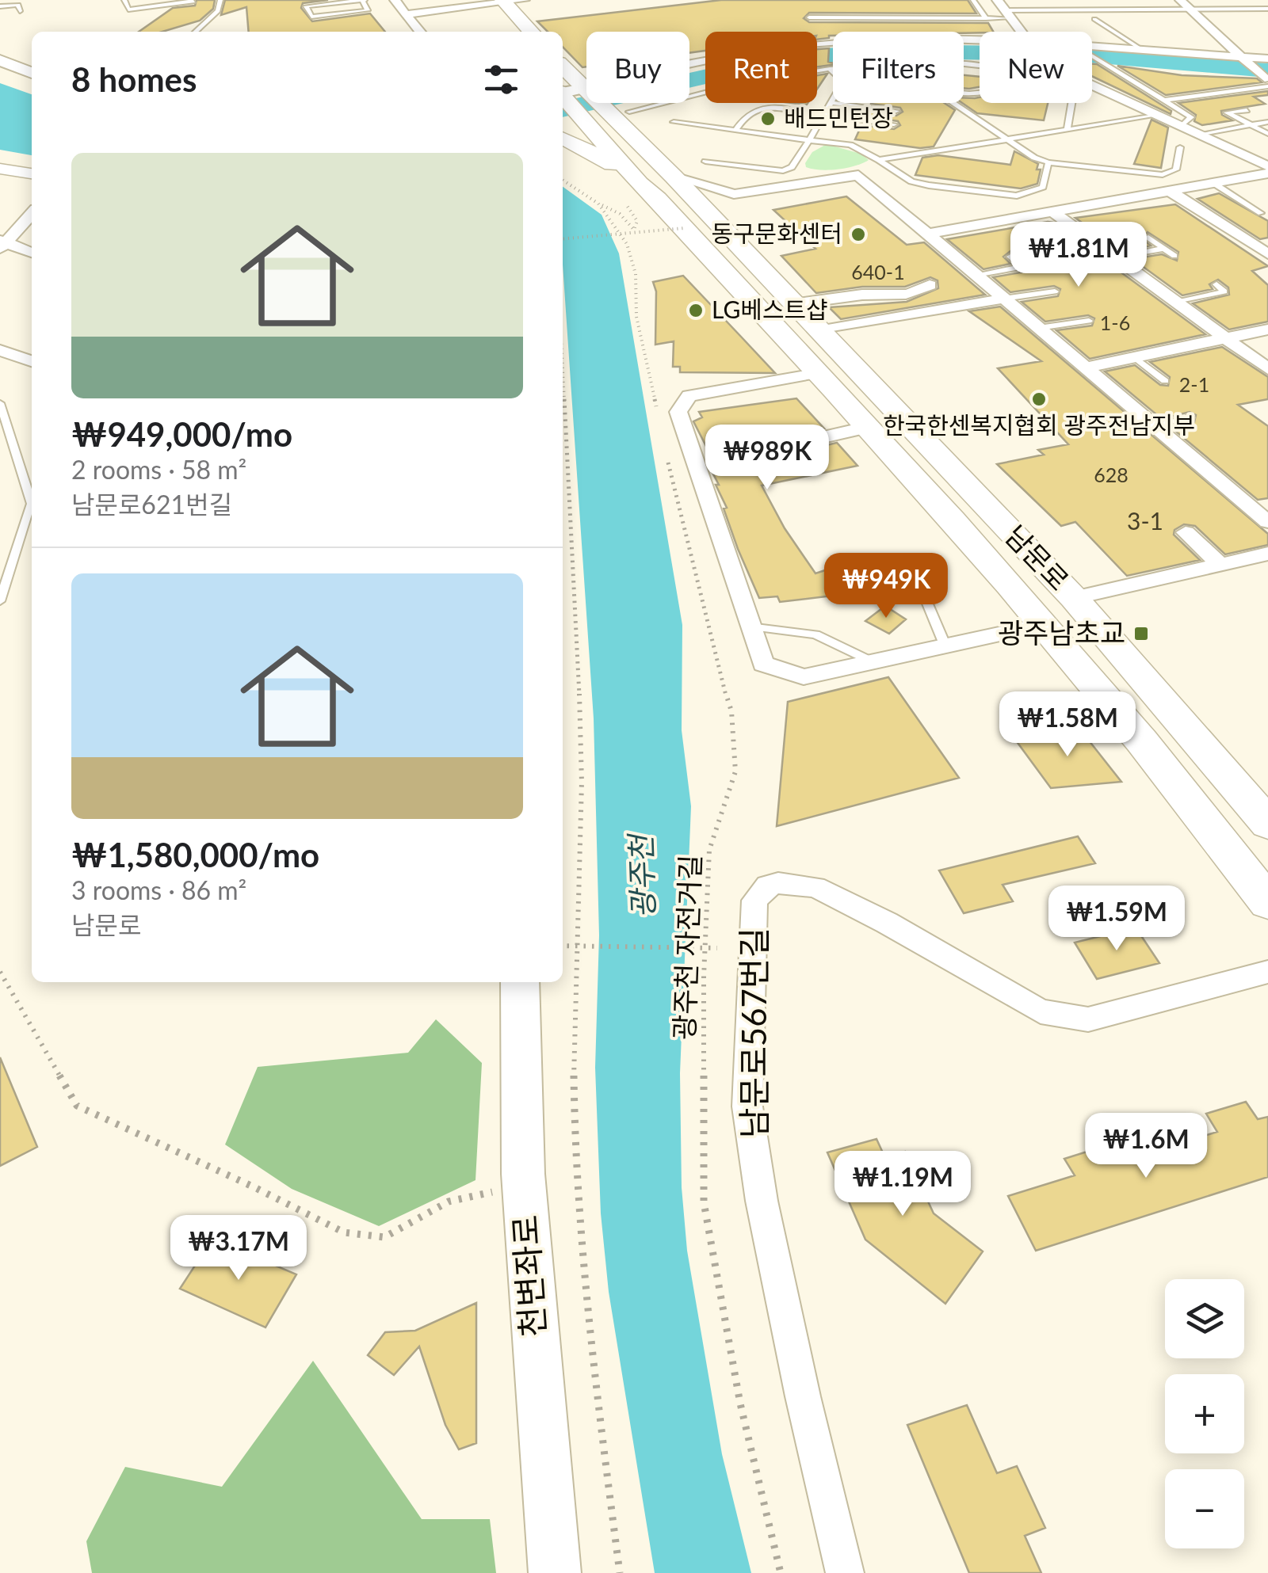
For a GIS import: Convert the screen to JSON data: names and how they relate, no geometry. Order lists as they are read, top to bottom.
{
  "streets": {
    "main road": ["남문로", "천변좌로"],
    "street": ["남문로567번길"],
    "path": ["광주천 자전거길"]
  },
  "water": ["광주천"],
  "places": {
    "other": [
      "배드민턴장",
      "동구문화센터",
      "LG베스트샵",
      "한국한센복지협회 광주전남지부"
    ],
    "transit": ["광주남초교"]
  },
  "house_numbers": [
    "640-1",
    "1-6",
    "2-1",
    "628",
    "3-1"
  ],
  "page": {
    "chip": [
      "Buy",
      "Rent",
      "Filters",
      "New"
    ],
    "heading": "8 homes",
    "list": [
      {
        "name": "₩949,000/mo",
        "note": "2 rooms · 58 m² · 남문로621번길"
      },
      {
        "name": "₩1,580,000/mo",
        "note": "3 rooms · 86 m² · 남문로"
      }
    ],
    "price": [
      "₩1.81M",
      "₩989K",
      "₩949K",
      "₩1.58M",
      "₩1.59M",
      "₩1.6M",
      "₩1.19M",
      "₩3.17M"
    ],
    "map_buttons": ["+", "−"]
  }
}
